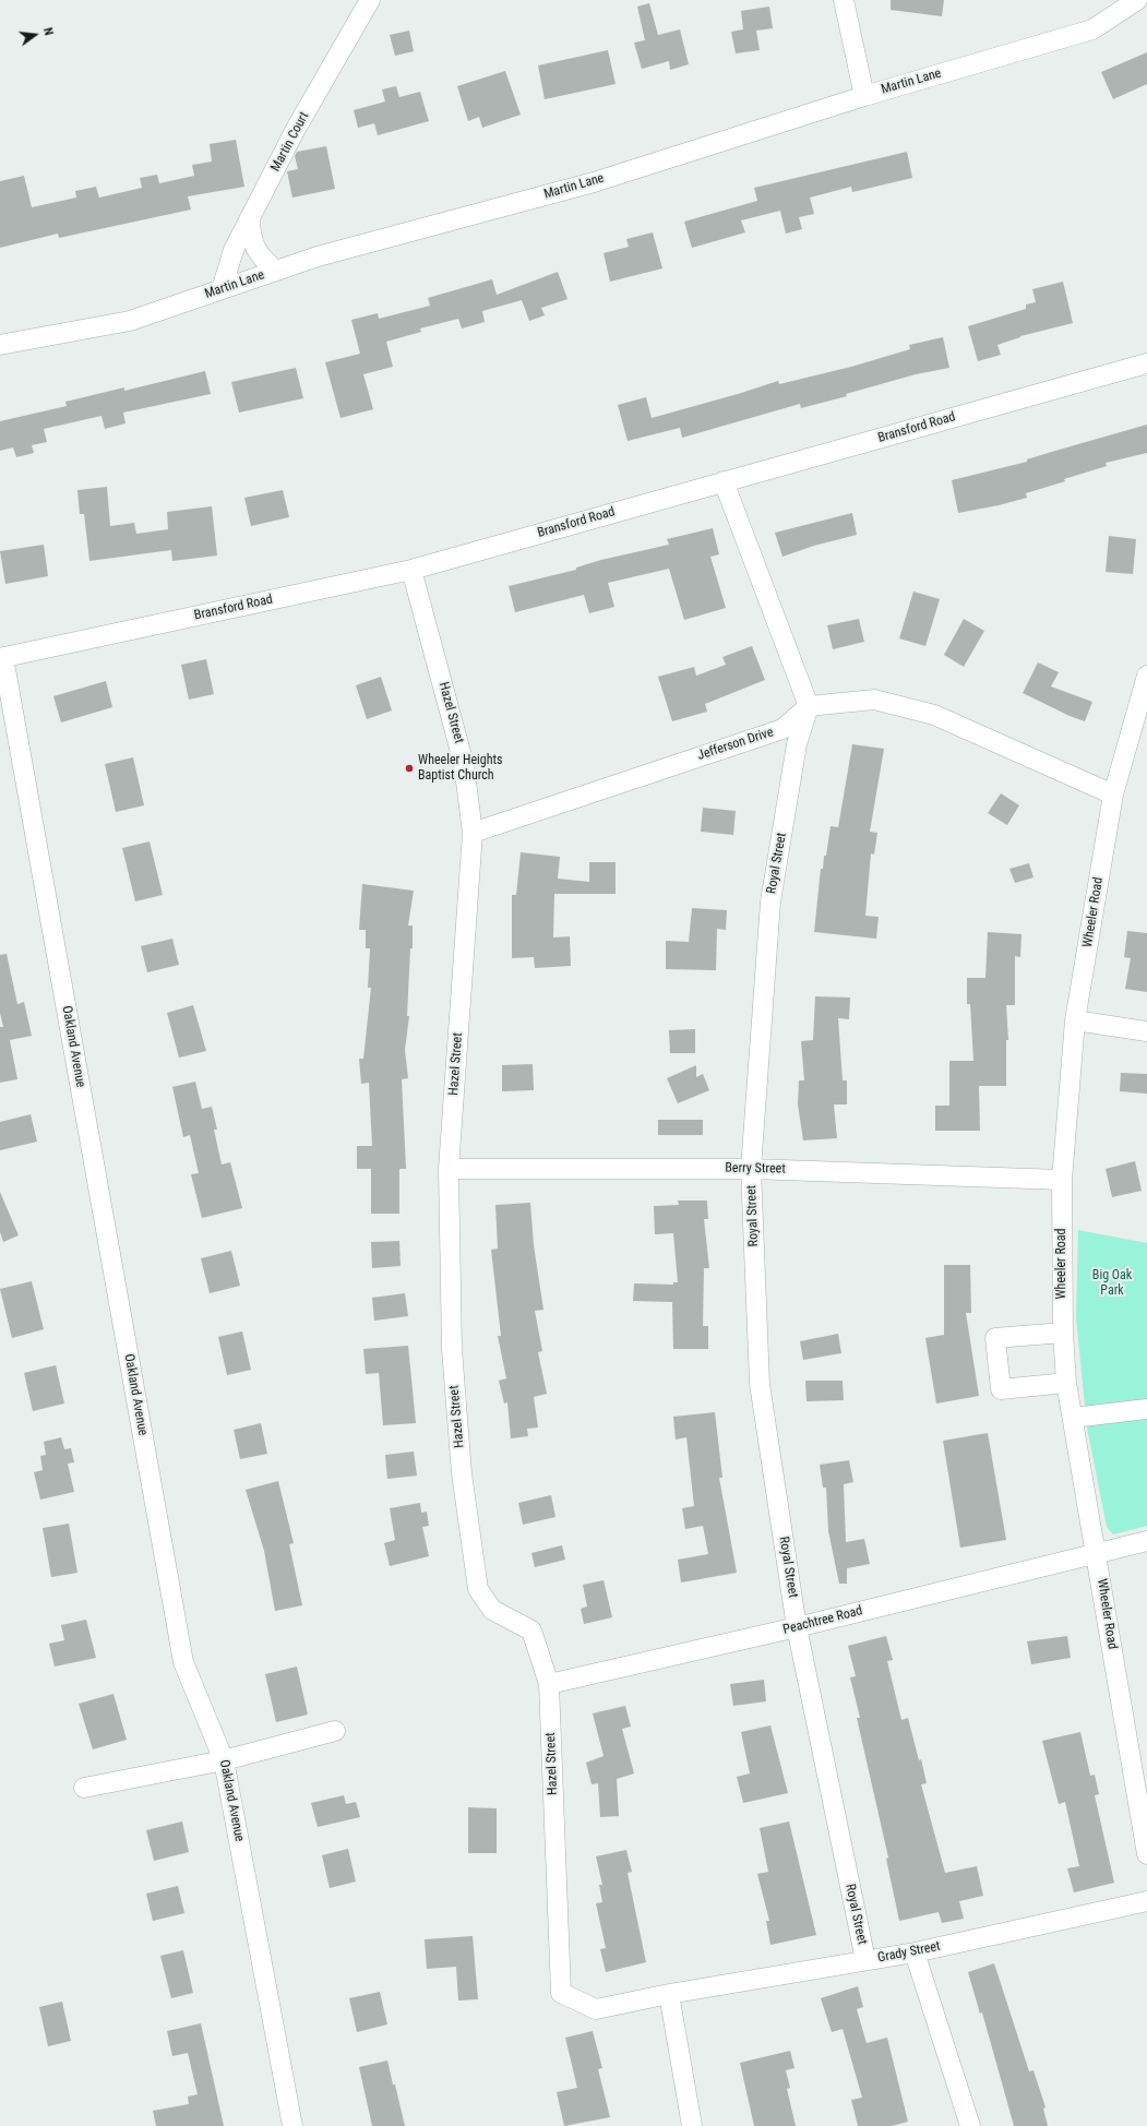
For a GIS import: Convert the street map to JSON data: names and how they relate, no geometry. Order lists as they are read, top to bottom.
{
  "streets": {
    "street": [
      "Martin Lane",
      "Martin Court",
      "Bransford Road",
      "Hazel Street",
      "Jefferson Drive",
      "Royal Street",
      "Wheeler Road",
      "Oakland Avenue",
      "Berry Street",
      "Peachtree Road",
      "Grady Street"
    ]
  },
  "crossings": [
    ["Martin Lane", "Martin Court"],
    ["Bransford Road", "Hazel Street"],
    ["Bransford Road", "Oakland Avenue"],
    ["Hazel Street", "Jefferson Drive"],
    ["Hazel Street", "Berry Street"],
    ["Hazel Street", "Peachtree Road"],
    ["Hazel Street", "Grady Street"],
    ["Jefferson Drive", "Royal Street"],
    ["Royal Street", "Berry Street"],
    ["Royal Street", "Peachtree Road"],
    ["Royal Street", "Grady Street"],
    ["Wheeler Road", "Berry Street"],
    ["Wheeler Road", "Peachtree Road"]
  ],
  "parks": ["Big Oak Park"],
  "places": ["Wheeler Heights Baptist Church"],
  "north": "right"
}
